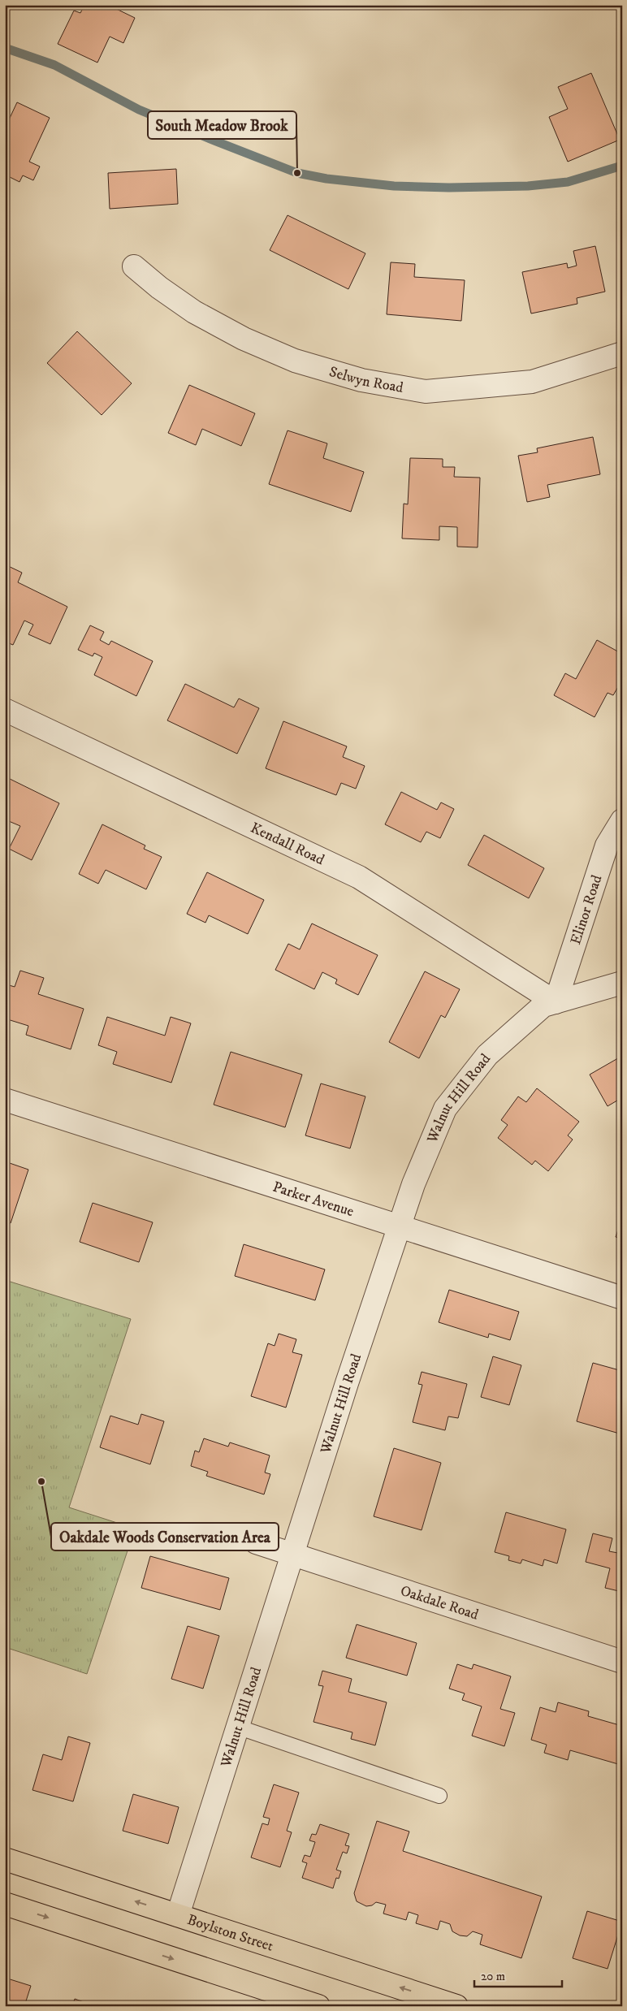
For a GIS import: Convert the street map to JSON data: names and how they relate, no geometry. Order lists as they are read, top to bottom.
{
  "streets": {
    "highway": ["Boylston Street"],
    "street": [
      "Selwyn Road",
      "Kendall Road",
      "Elinor Road",
      "Walnut Hill Road",
      "Parker Avenue",
      "Oakdale Road"
    ]
  },
  "crossings": [
    ["Kendall Road", "Elinor Road"],
    ["Kendall Road", "Walnut Hill Road"],
    ["Elinor Road", "Walnut Hill Road"],
    ["Walnut Hill Road", "Parker Avenue"],
    ["Walnut Hill Road", "Oakdale Road"],
    ["Walnut Hill Road", "Boylston Street"]
  ],
  "places": ["South Meadow Brook", "Oakdale Woods Conservation Area"],
  "scale_bar": "20 m"
}
